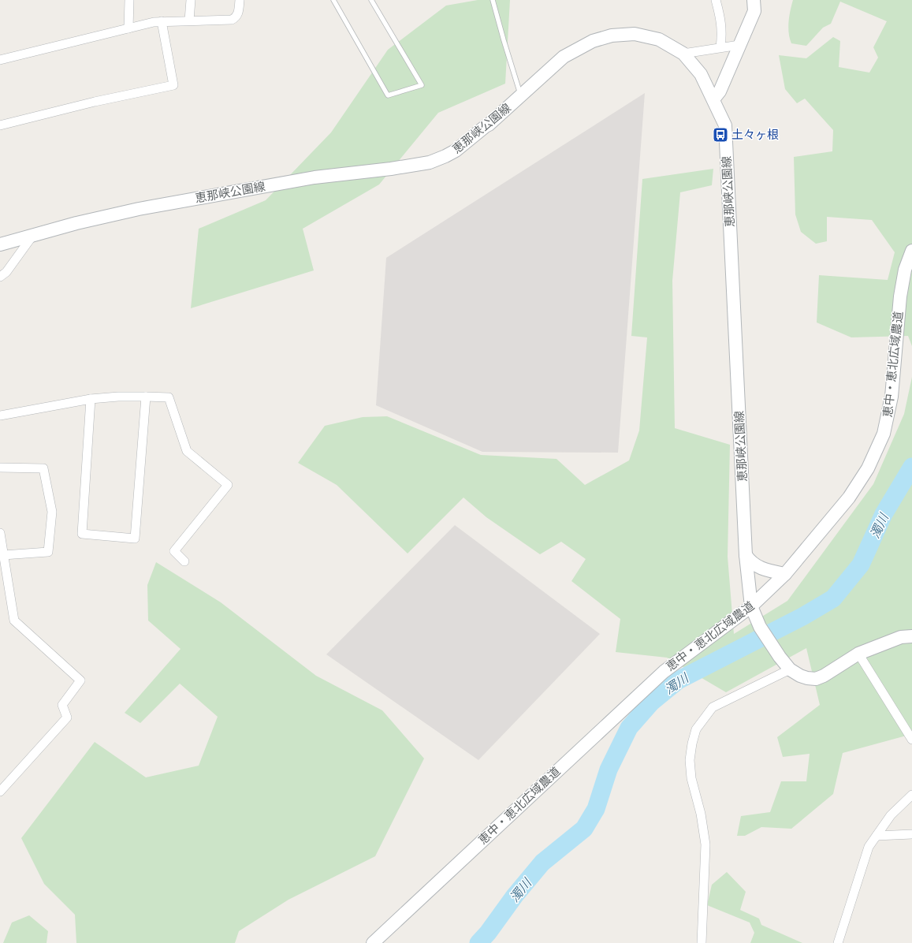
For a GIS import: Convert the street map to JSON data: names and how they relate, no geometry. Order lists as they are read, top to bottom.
{
  "streets": {
    "main road": ["恵那峡公園線", "恵中・恵北広域農道"]
  },
  "crossings": [
    ["恵那峡公園線", "恵中・恵北広域農道"]
  ],
  "water": ["濁川"],
  "places": {
    "bus stop": ["土々ヶ根"]
  }
}
